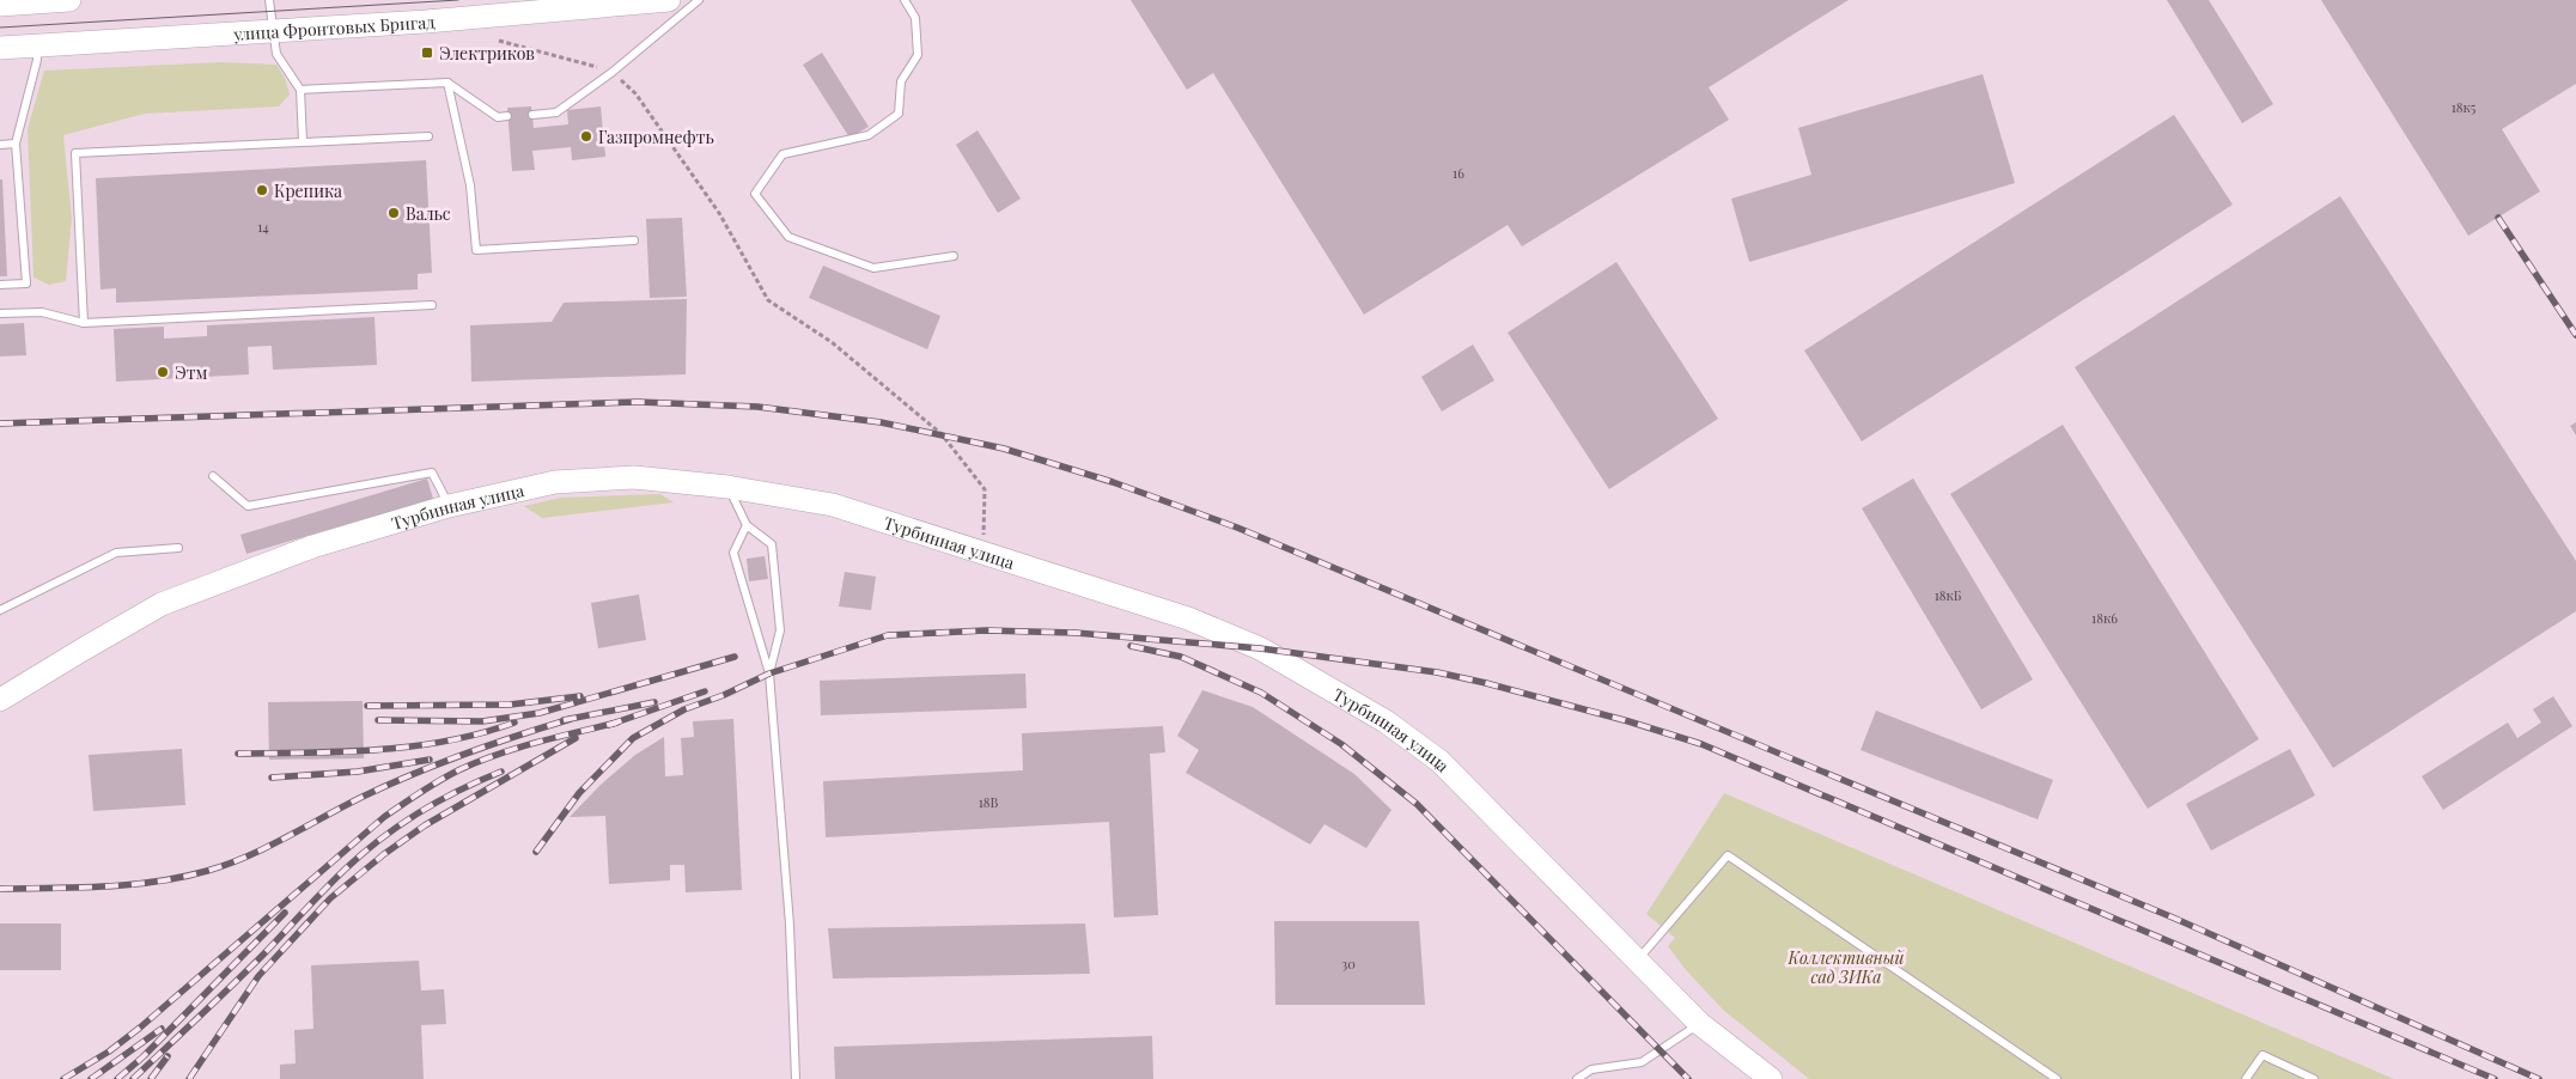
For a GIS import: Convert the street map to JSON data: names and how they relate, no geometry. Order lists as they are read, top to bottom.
{
  "streets": {
    "main road": ["улица Фронтовых Бригад", "Турбинная улица"]
  },
  "parks": ["Коллективный сад ЗИКа"],
  "places": {
    "transit": ["Электриков"],
    "other": [
      "Газпромнефть",
      "Крепика",
      "Вальс",
      "Этм"
    ]
  },
  "house_numbers": [
    "18к5",
    "16",
    "14",
    "18кБ",
    "18к6",
    "18В",
    "30"
  ]
}
